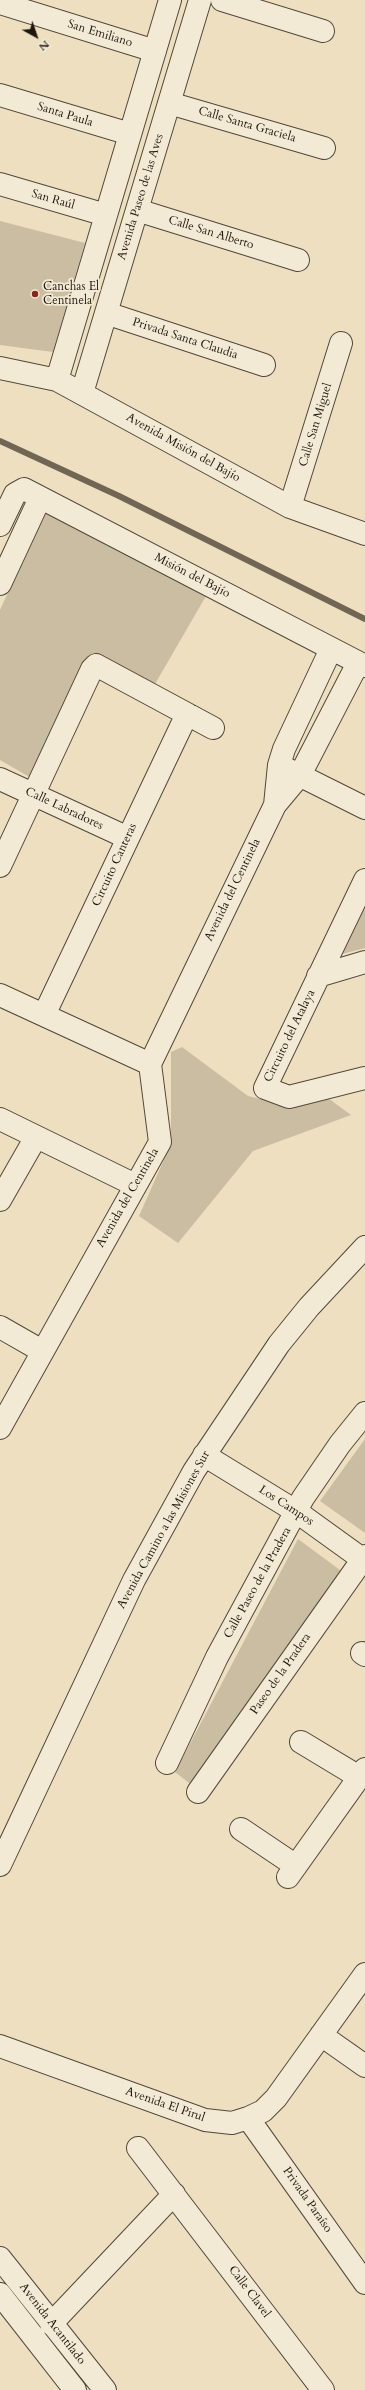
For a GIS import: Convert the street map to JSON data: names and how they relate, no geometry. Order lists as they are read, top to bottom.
{
  "streets": {
    "street": [
      "San Emiliano",
      "Santa Paula",
      "Calle Santa Graciela",
      "Avenida Paseo de las Aves",
      "San Raúl",
      "Calle San Alberto",
      "Privada Santa Claudia",
      "Calle San Miguel",
      "Avenida Misión del Bajío",
      "Misión del Bajío",
      "Calle Labradores",
      "Circuito Canteras",
      "Avenida del Centinela",
      "Circuito del Atalaya",
      "Los Campos",
      "Avenida Camino a las Misiones Sur",
      "Calle Paseo de la Pradera",
      "Paseo de la Pradera",
      "Avenida El Pirul",
      "Privada Paraíso",
      "Calle Clavel",
      "Avenida Acantilado"
    ]
  },
  "crossings": [
    ["Calle Santa Graciela", "Avenida Paseo de las Aves"],
    ["Avenida Paseo de las Aves", "Calle San Alberto"],
    ["Avenida Paseo de las Aves", "Privada Santa Claudia"],
    ["Avenida Paseo de las Aves", "Avenida Misión del Bajío"],
    ["Calle San Miguel", "Avenida Misión del Bajío"],
    ["Misión del Bajío", "Avenida del Centinela"],
    ["Calle Labradores", "Circuito Canteras"],
    ["Los Campos", "Avenida Camino a las Misiones Sur"],
    ["Los Campos", "Calle Paseo de la Pradera"],
    ["Los Campos", "Paseo de la Pradera"],
    ["Avenida El Pirul", "Privada Paraíso"]
  ],
  "places": ["Canchas El Centinela"],
  "north": "bottom right"
}
